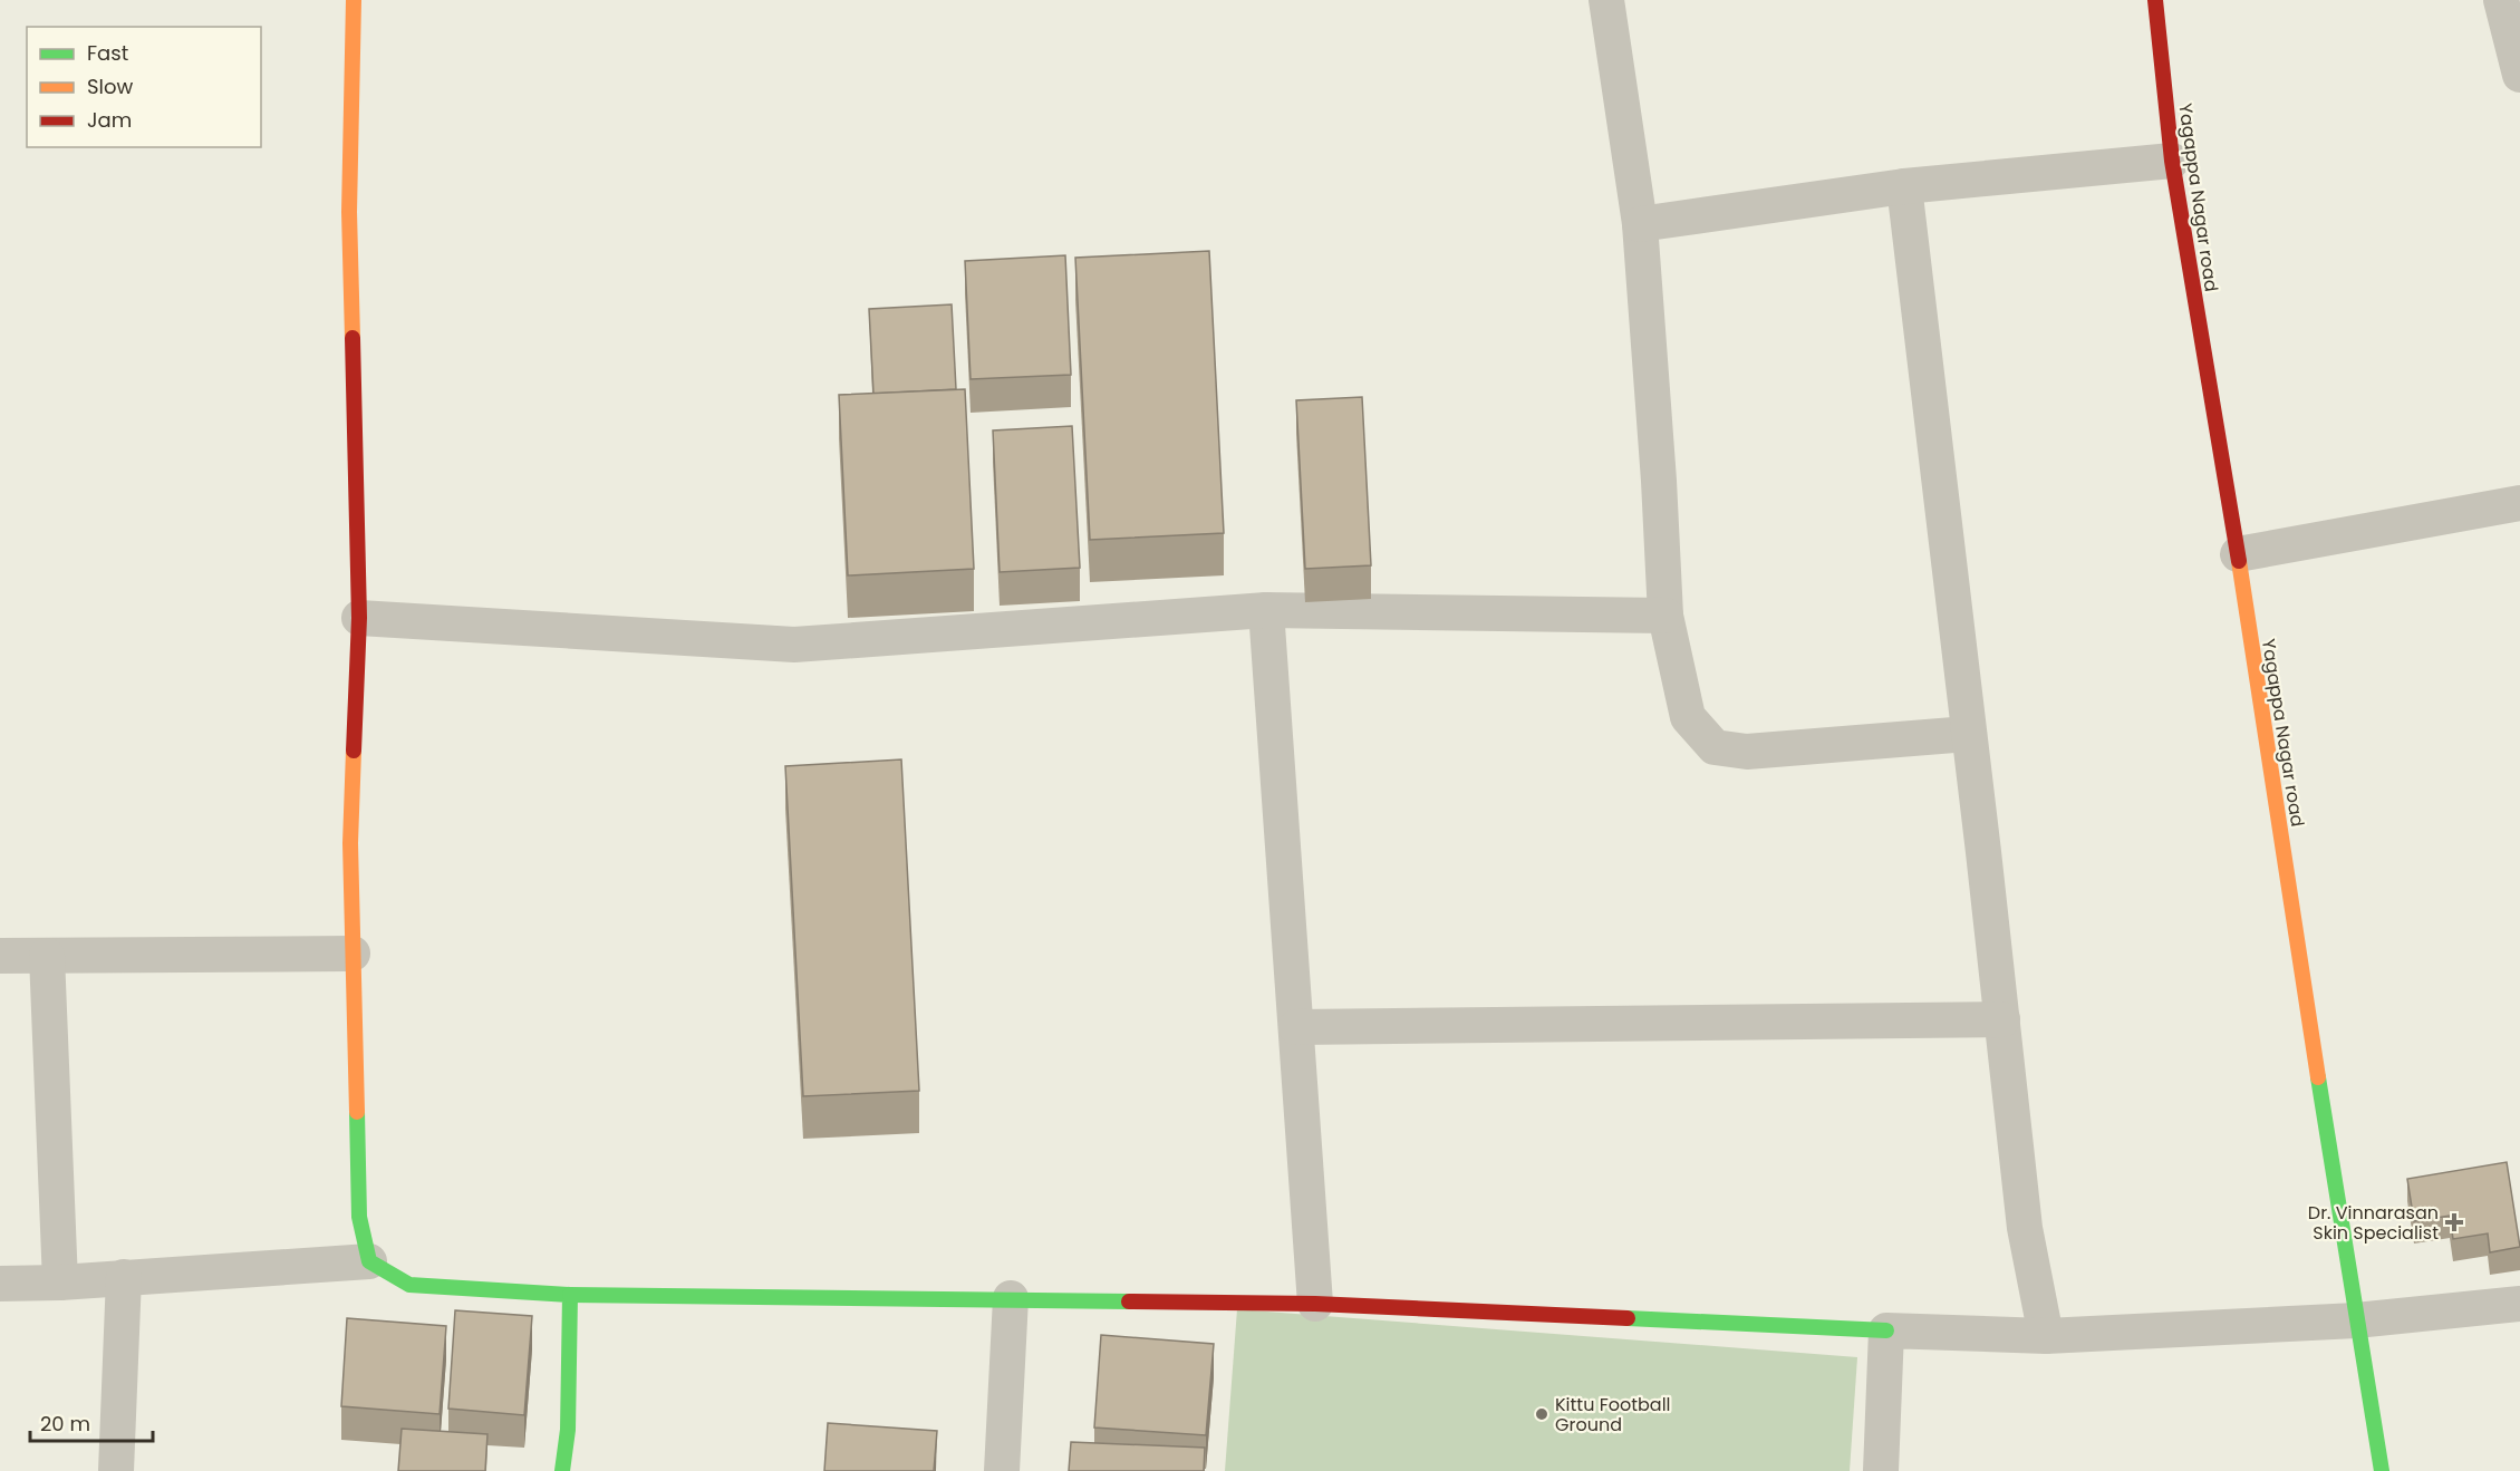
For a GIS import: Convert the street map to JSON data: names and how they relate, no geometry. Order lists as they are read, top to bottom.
{
  "streets": {
    "street": ["Yagappa Nagar road"]
  },
  "places": {
    "health": ["Dr. Vinnarasan Skin Specialist"],
    "other": ["Kittu Football Ground"]
  },
  "legend": ["Fast", "Slow", "Jam"],
  "scale_bar": "20 m"
}
